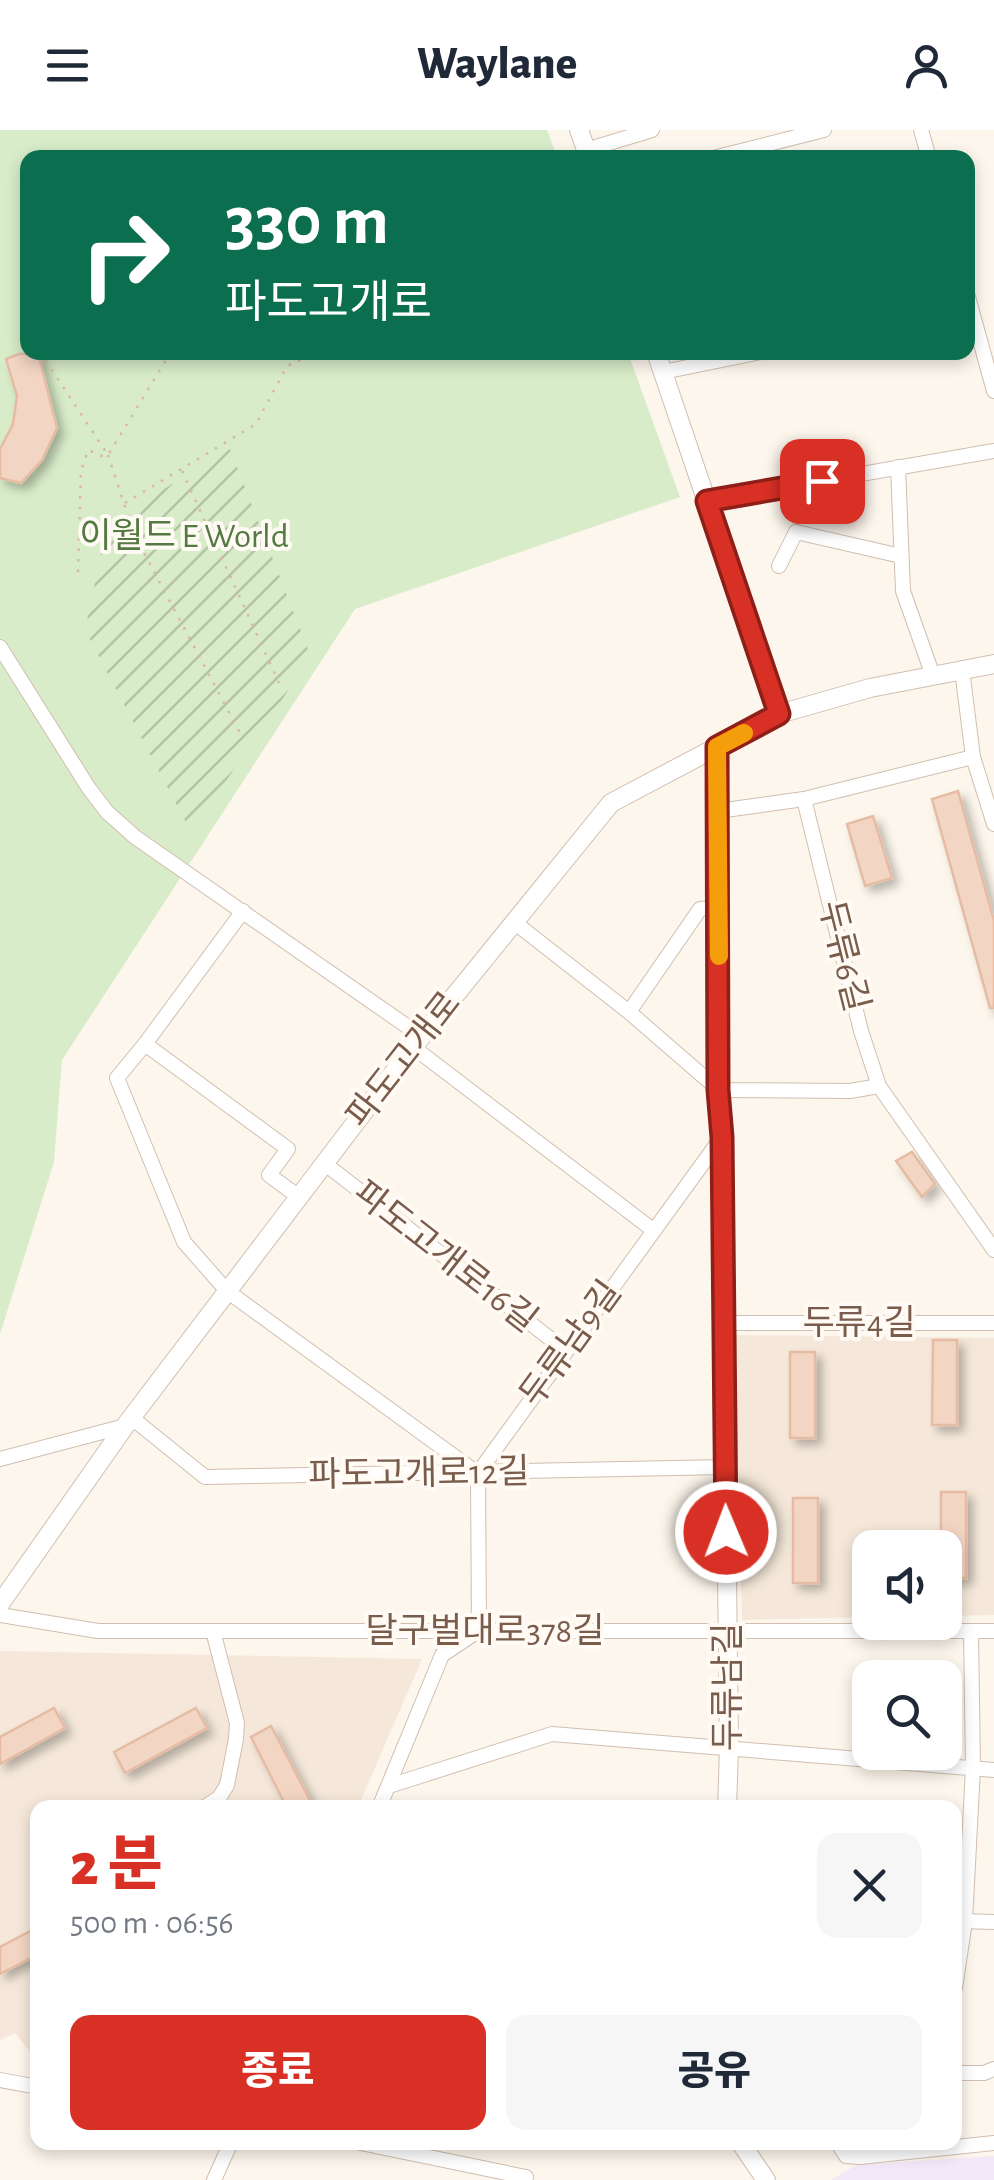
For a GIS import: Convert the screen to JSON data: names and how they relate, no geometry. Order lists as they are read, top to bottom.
{
  "streets": {
    "street": [
      "두류6길",
      "파도고개로",
      "파도고개로16길",
      "두류4길",
      "두류남9길",
      "파도고개로12길",
      "달구벌대로378길",
      "두류남길"
    ]
  },
  "crossings": [
    ["파도고개로", "파도고개로16길"],
    ["파도고개로", "파도고개로12길"],
    ["파도고개로", "두류남길"],
    ["파도고개로16길", "두류남9길"],
    ["두류4길", "두류남길"],
    ["두류남9길", "파도고개로12길"],
    ["두류남9길", "두류남길"],
    ["파도고개로12길", "두류남길"],
    ["달구벌대로378길", "두류남길"]
  ],
  "parks": ["이월드 E World"],
  "page": {
    "header": "Waylane",
    "turn": ["330 m", "파도고개로"],
    "heading": ["2 분", "500 m · 06:56"],
    "buttons": ["종료", "공유"]
  }
}
